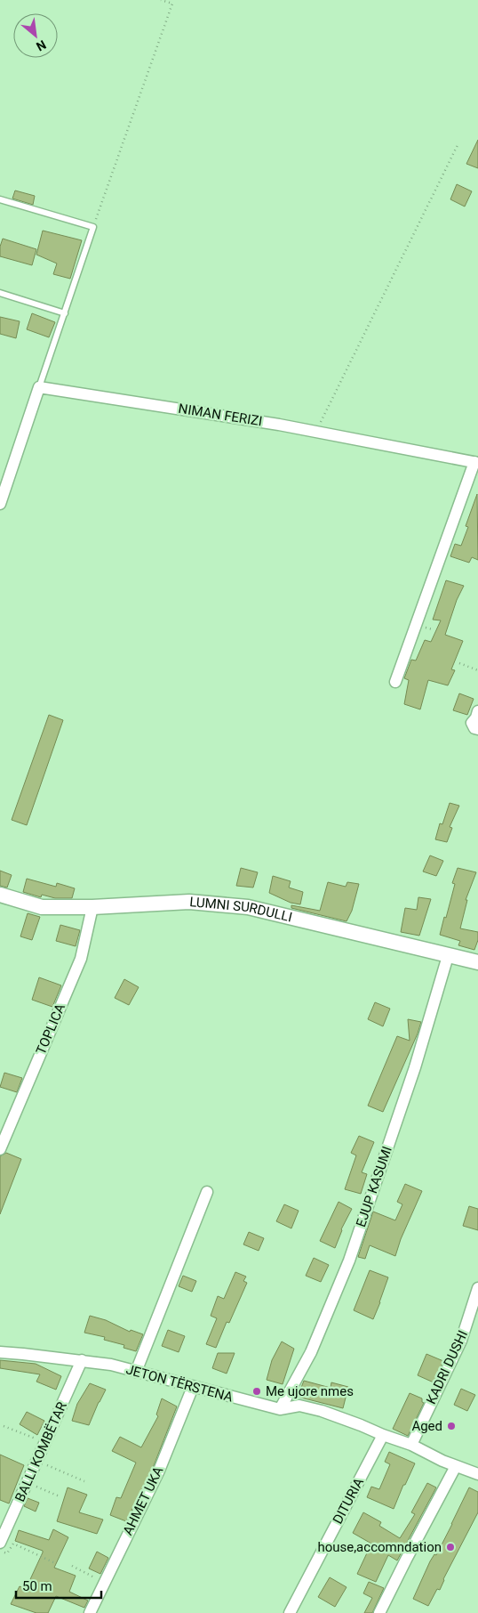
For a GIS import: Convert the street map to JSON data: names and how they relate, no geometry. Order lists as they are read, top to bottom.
{
  "streets": {
    "street": [
      "NIMAN FERIZI",
      "LUMNI SURDULLI",
      "TOPLICA",
      "EJUP KASUMI",
      "KADRI DUSHI",
      "JETON TËRSTENA",
      "BALLI KOMBËTAR",
      "AHMET UKA",
      "DITURIA"
    ]
  },
  "crossings": [
    ["LUMNI SURDULLI", "TOPLICA"],
    ["LUMNI SURDULLI", "EJUP KASUMI"],
    ["EJUP KASUMI", "JETON TËRSTENA"],
    ["KADRI DUSHI", "JETON TËRSTENA"],
    ["JETON TËRSTENA", "BALLI KOMBËTAR"],
    ["JETON TËRSTENA", "AHMET UKA"],
    ["JETON TËRSTENA", "DITURIA"]
  ],
  "places": ["Me ujore nmes", "Aged", "house,accomndation"],
  "scale_bar": "50 m",
  "north": "bottom right"
}
